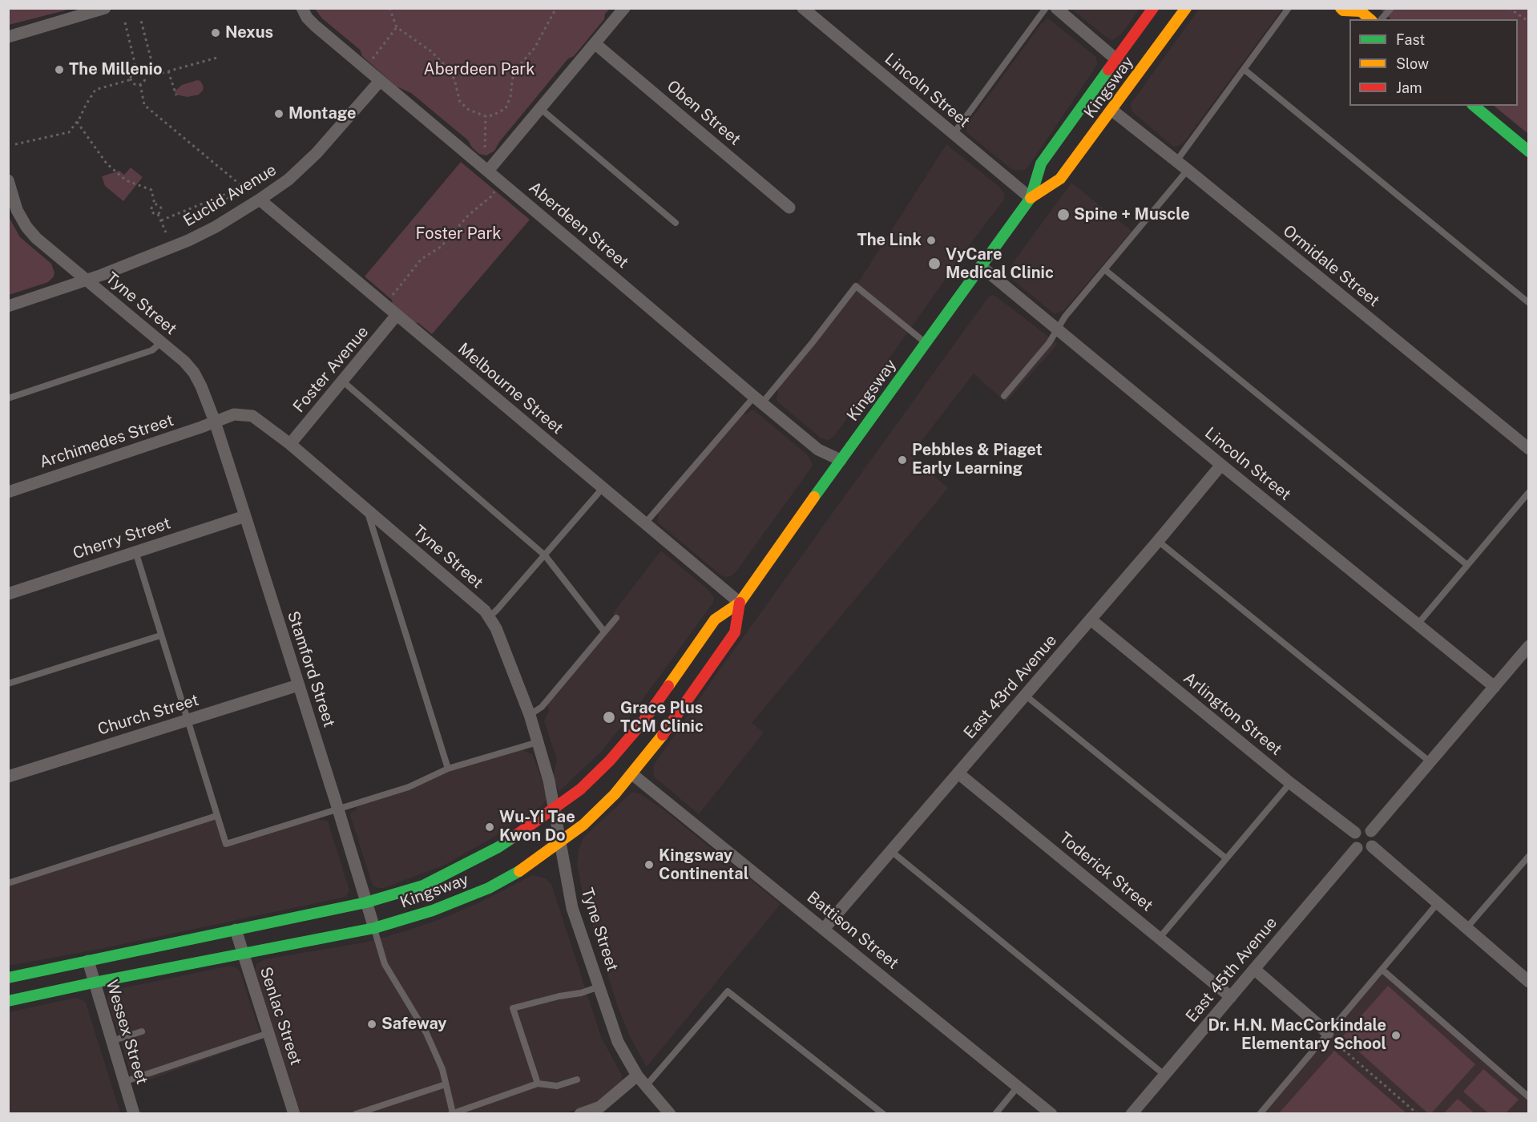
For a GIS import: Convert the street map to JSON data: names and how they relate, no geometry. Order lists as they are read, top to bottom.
{
  "streets": {
    "main road": ["Kingsway"],
    "street": [
      "Lincoln Street",
      "Oben Street",
      "Euclid Avenue",
      "Aberdeen Street",
      "Ormidale Street",
      "Tyne Street",
      "Foster Avenue",
      "Melbourne Street",
      "Archimedes Street",
      "Cherry Street",
      "Stamford Street",
      "East 43rd Avenue",
      "Arlington Street",
      "Church Street",
      "Toderick Street",
      "Battison Street",
      "East 45th Avenue",
      "Senlac Street",
      "Wessex Street"
    ]
  },
  "crossings": [
    ["Kingsway", "Lincoln Street"],
    ["Kingsway", "Aberdeen Street"],
    ["Kingsway", "Ormidale Street"],
    ["Kingsway", "Tyne Street"],
    ["Kingsway", "Melbourne Street"],
    ["Kingsway", "Stamford Street"],
    ["Kingsway", "Battison Street"],
    ["Kingsway", "Senlac Street"],
    ["Kingsway", "Wessex Street"],
    ["Lincoln Street", "East 43rd Avenue"],
    ["Euclid Avenue", "Aberdeen Street"],
    ["Euclid Avenue", "Tyne Street"],
    ["Euclid Avenue", "Melbourne Street"],
    ["Tyne Street", "Foster Avenue"],
    ["Tyne Street", "Archimedes Street"],
    ["Tyne Street", "Stamford Street"],
    ["Foster Avenue", "Melbourne Street"],
    ["Archimedes Street", "Stamford Street"],
    ["Cherry Street", "Stamford Street"],
    ["Stamford Street", "Church Street"],
    ["East 43rd Avenue", "Arlington Street"],
    ["East 43rd Avenue", "Toderick Street"],
    ["East 43rd Avenue", "Battison Street"],
    ["Arlington Street", "East 45th Avenue"],
    ["Toderick Street", "East 45th Avenue"]
  ],
  "parks": ["Aberdeen Park", "Foster Park"],
  "places": [
    "Nexus",
    "The Millenio",
    "Montage",
    "Spine + Muscle",
    "The Link",
    "VyCare Medical Clinic",
    "Pebbles & Piaget Early Learning",
    "Grace Plus TCM Clinic",
    "Wu-Yi Tae Kwon Do",
    "Kingsway Continental",
    "Safeway",
    "Dr. H.N. MacCorkindale Elementary School"
  ],
  "legend": ["Fast", "Slow", "Jam"]
}
